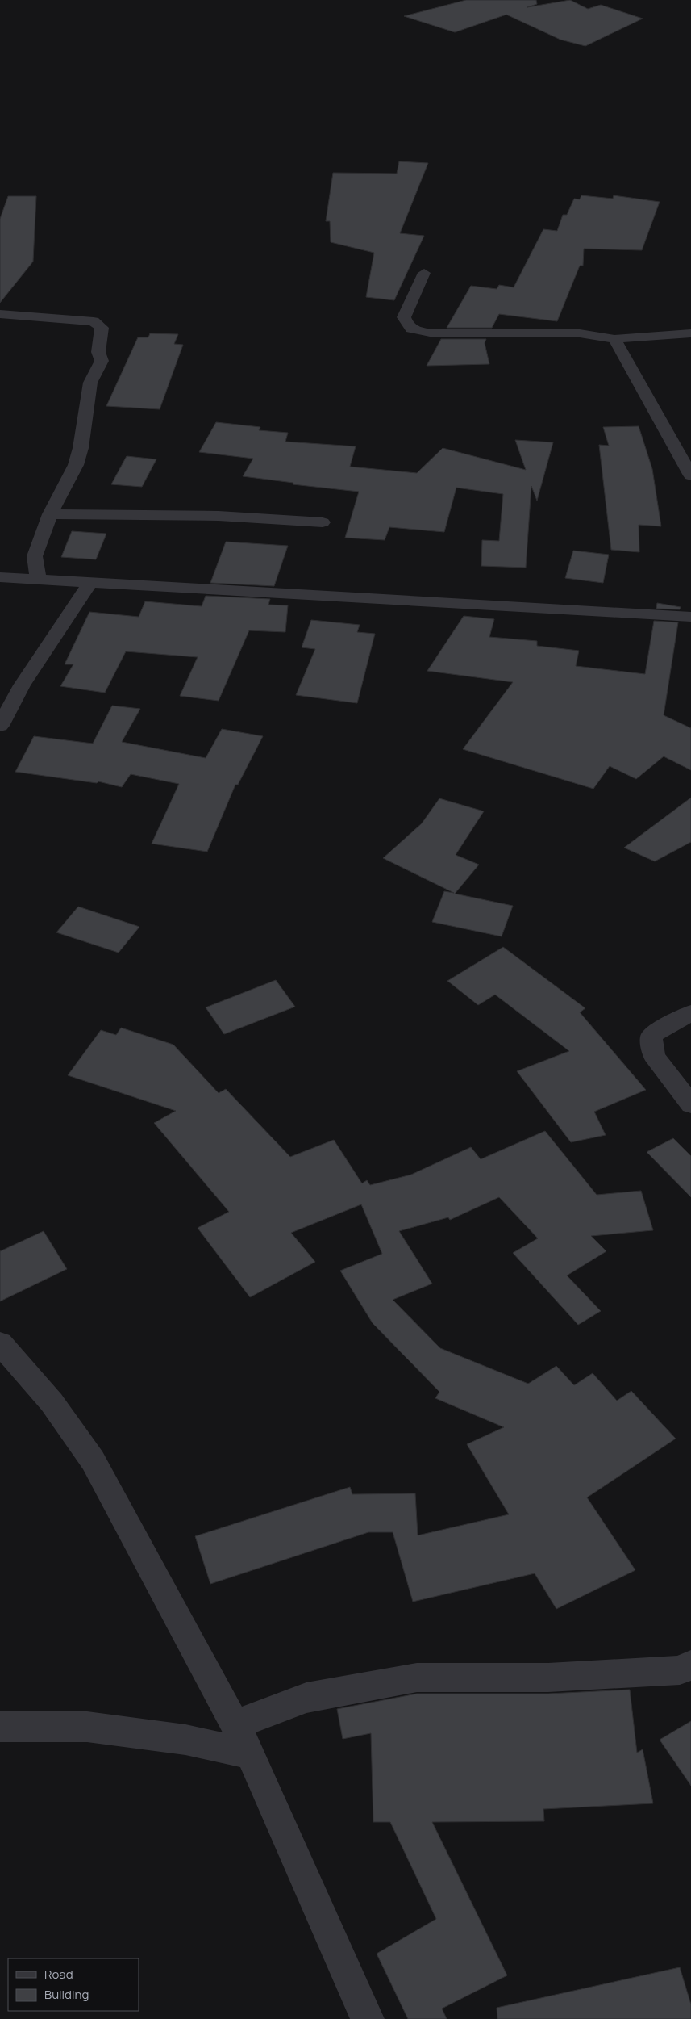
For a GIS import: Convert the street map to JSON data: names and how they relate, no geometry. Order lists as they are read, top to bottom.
{
  "legend": ["Road", "Building"]
}
